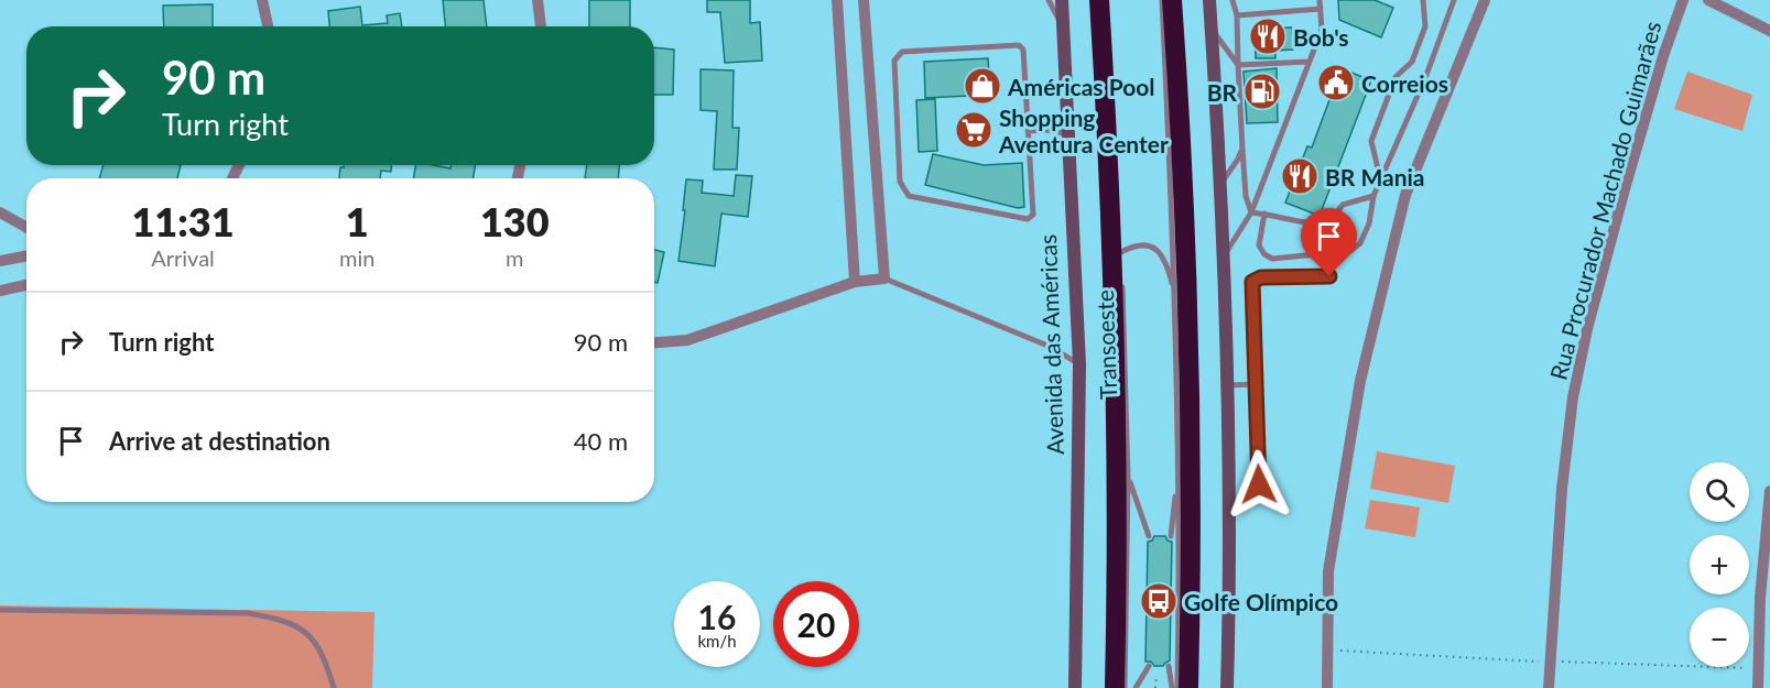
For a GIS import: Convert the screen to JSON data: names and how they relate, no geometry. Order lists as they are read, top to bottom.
{
  "streets": {
    "main road": ["Avenida das Américas"],
    "street": ["Rua Procurador Machado Guimarães"],
    "lane": ["Transoeste"]
  },
  "places": {
    "restaurant": ["Bob's", "BR Mania"],
    "public building": ["Correios"],
    "shop": ["Américas Pool"],
    "fuel station": ["BR"],
    "supermarket": ["Shopping Aventura Center"],
    "bus stop": ["Golfe Olímpico"]
  },
  "page": {
    "turn": ["90 m", "Turn right"],
    "eta": [
      "11:31",
      "Arrival",
      "1",
      "min",
      "130",
      "m"
    ],
    "list": [
      {
        "name": "Turn right",
        "value": "90 m"
      },
      {
        "name": "Arrive at destination",
        "value": "40 m"
      }
    ],
    "map_buttons": ["+", "−"],
    "speed": "16 km/h",
    "limit": "20"
  }
}
